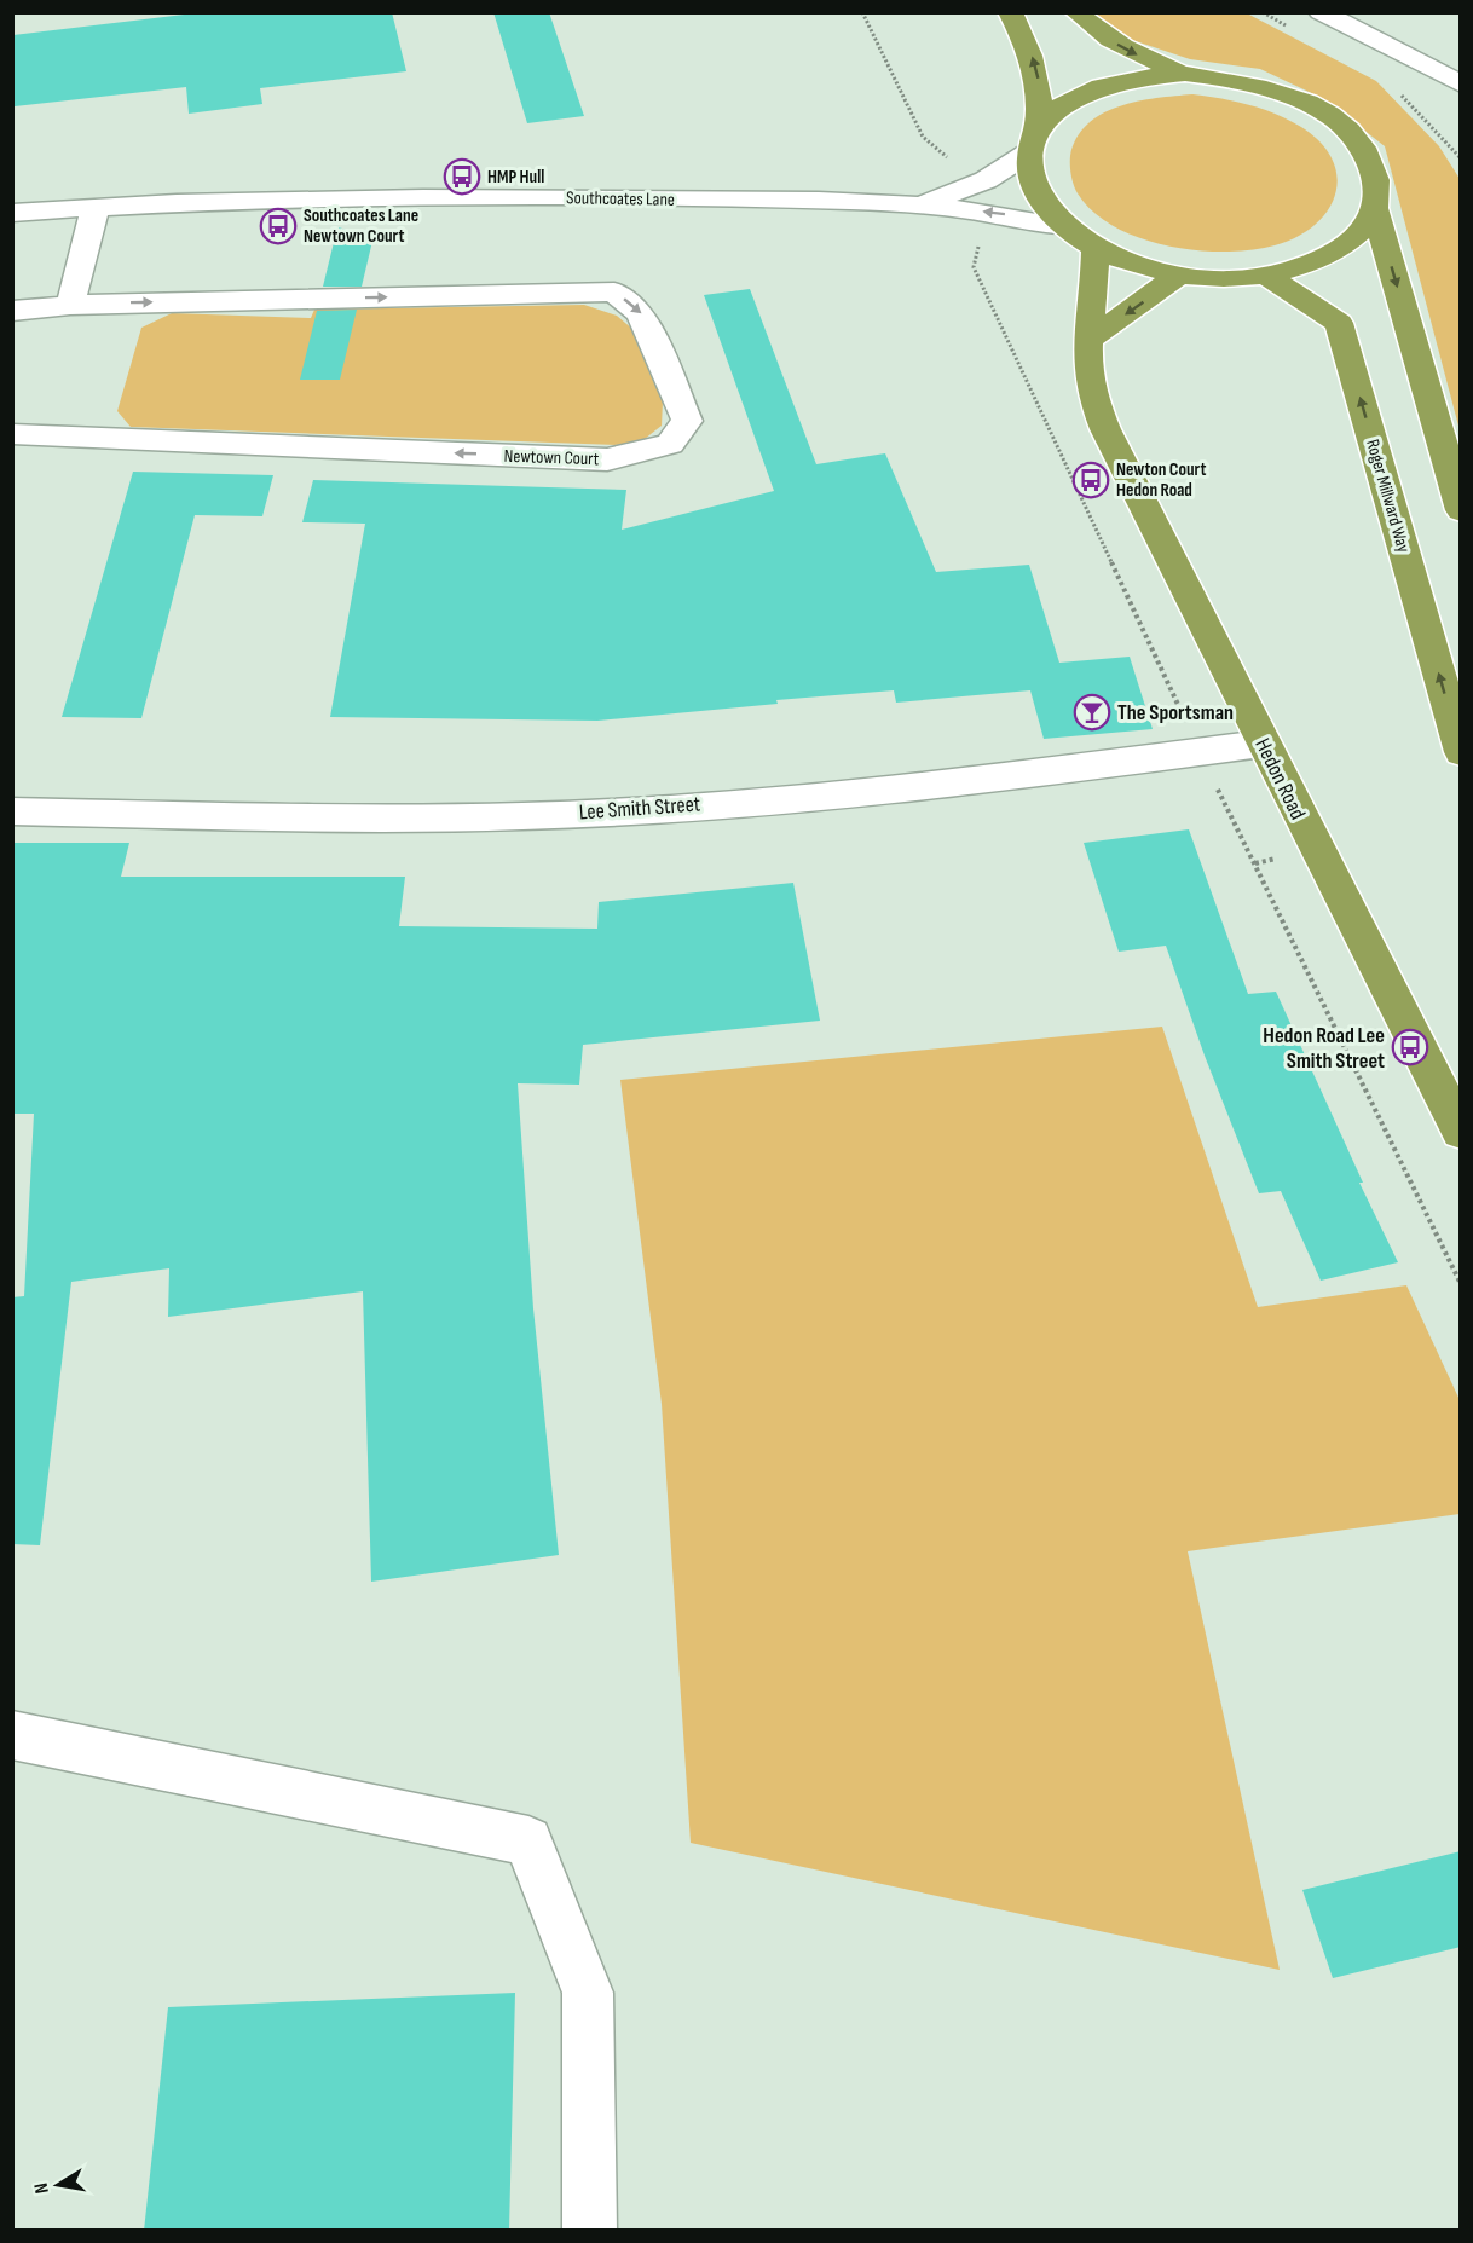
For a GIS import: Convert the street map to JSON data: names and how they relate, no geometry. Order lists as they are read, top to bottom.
{
  "streets": {
    "highway": ["Roger Millward Way", "Hedon Road"],
    "street": ["Southcoates Lane", "Newtown Court", "Lee Smith Street"]
  },
  "crossings": [
    ["Hedon Road", "Lee Smith Street"]
  ],
  "places": {
    "bus stop": [
      "HMP Hull",
      "Southcoates Lane Newtown Court",
      "Newton Court Hedon Road",
      "Hedon Road Lee Smith Street"
    ],
    "bar": ["The Sportsman"]
  },
  "north": "left"
}
